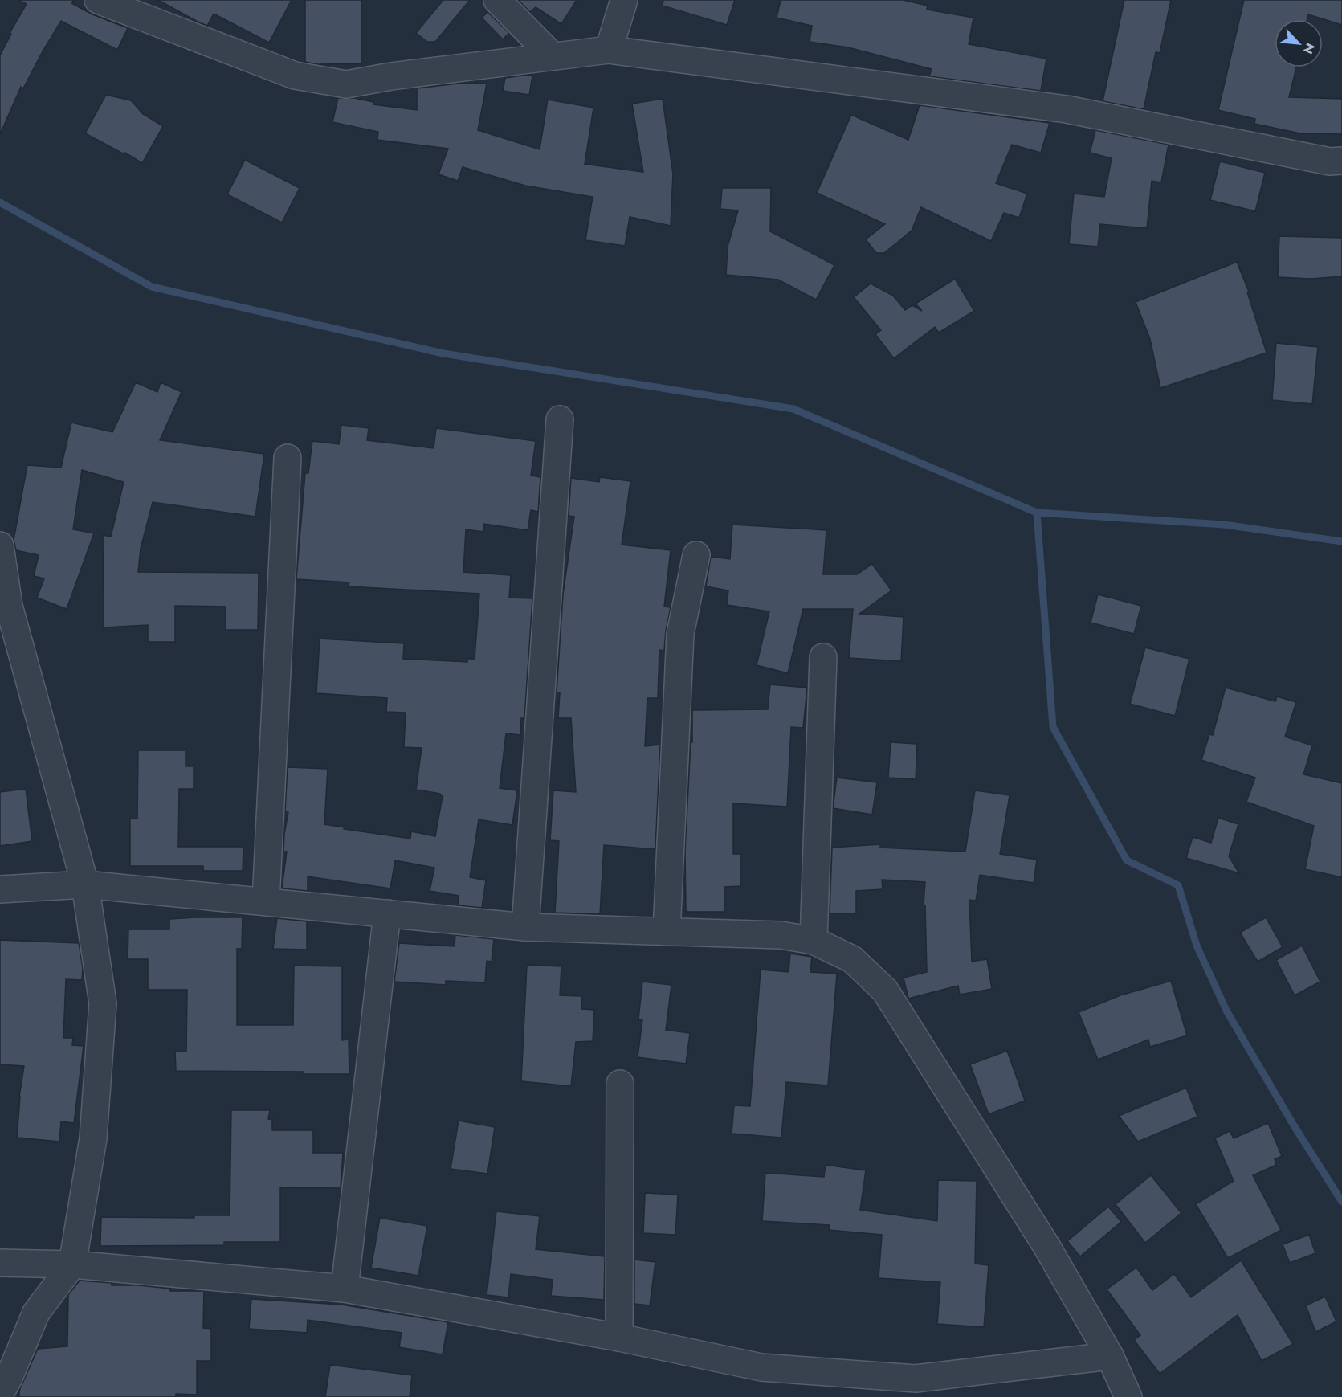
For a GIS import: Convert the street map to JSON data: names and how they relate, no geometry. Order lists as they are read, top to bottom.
{
  "north": "bottom right"
}
